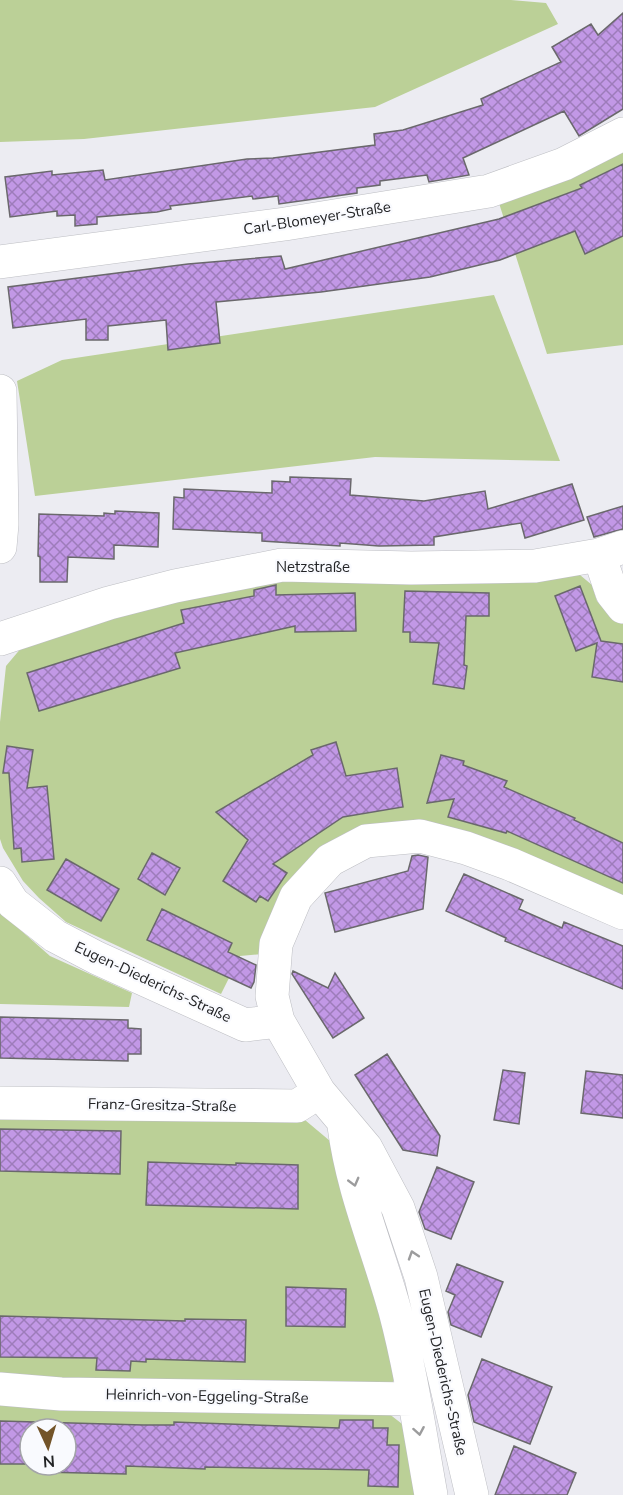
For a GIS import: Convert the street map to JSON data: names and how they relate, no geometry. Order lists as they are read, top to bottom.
{
  "streets": {
    "street": [
      "Carl-Blomeyer-Straße",
      "Netzstraße",
      "Eugen-Diederichs-Straße",
      "Franz-Gresitza-Straße",
      "Heinrich-von-Eggeling-Straße"
    ]
  },
  "crossings": [
    ["Eugen-Diederichs-Straße", "Franz-Gresitza-Straße"]
  ],
  "north": "bottom"
}
